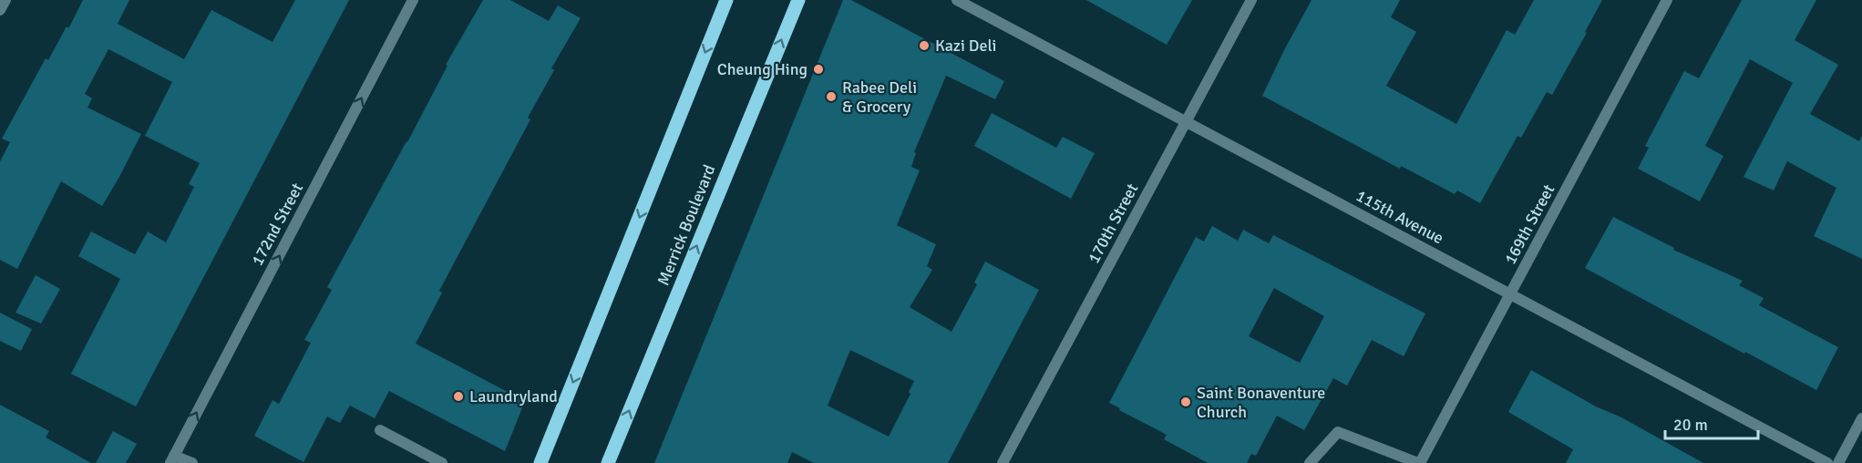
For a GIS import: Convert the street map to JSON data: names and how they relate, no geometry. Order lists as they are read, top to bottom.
{
  "streets": {
    "main road": ["Merrick Boulevard"],
    "street": [
      "115th Avenue",
      "170th Street",
      "172nd Street",
      "169th Street"
    ]
  },
  "crossings": [
    ["115th Avenue", "170th Street"],
    ["115th Avenue", "169th Street"]
  ],
  "one_way": ["172nd Street"],
  "places": [
    "Kazi Deli",
    "Cheung Hing",
    "Rabee Deli & Grocery",
    "Laundryland",
    "Saint Bonaventure Church"
  ],
  "scale_bar": "20 m"
}
